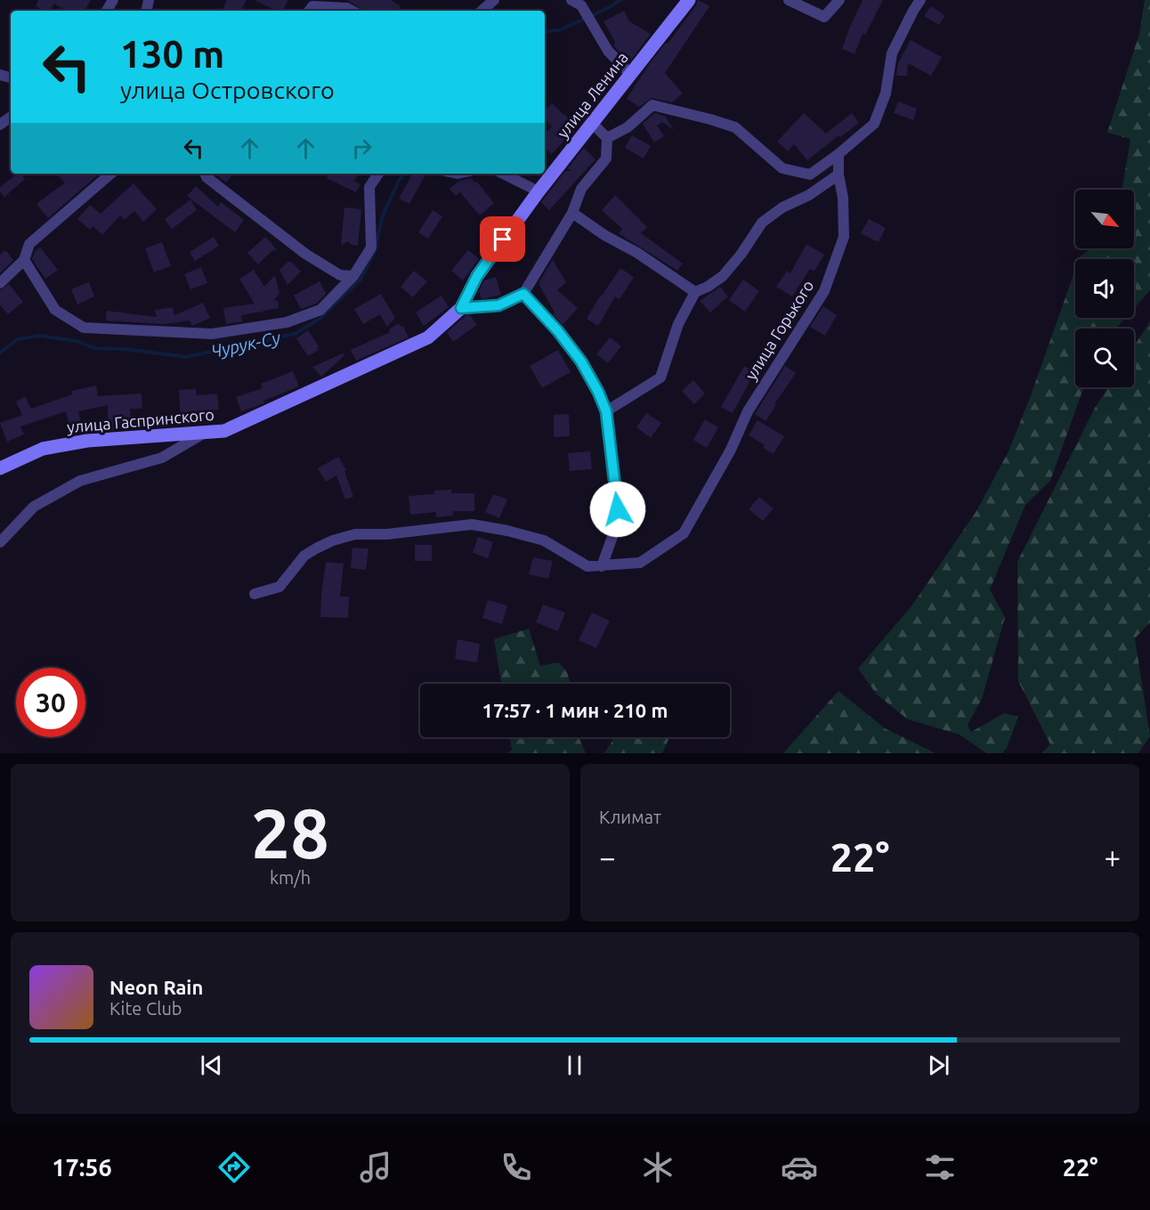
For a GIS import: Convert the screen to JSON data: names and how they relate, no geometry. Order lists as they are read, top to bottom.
{
  "streets": {
    "main road": ["улица Ленина", "улица Гаспринского"],
    "street": ["улица Горького"]
  },
  "crossings": [
    ["улица Ленина", "улица Гаспринского"]
  ],
  "water": ["Чурук-Су"],
  "north": "bottom right",
  "page": {
    "turn": ["130 m", "улица Островского"],
    "limit": "30",
    "trip": "17:57 · 1 мин · 210 m",
    "tile": [
      ["28", "km/h"],
      "Климат"
    ],
    "heat": ["−", "22°", "+"],
    "song": ["Neon Rain", "Kite Club"],
    "tabs": ["17:56", "22°"]
  }
}
